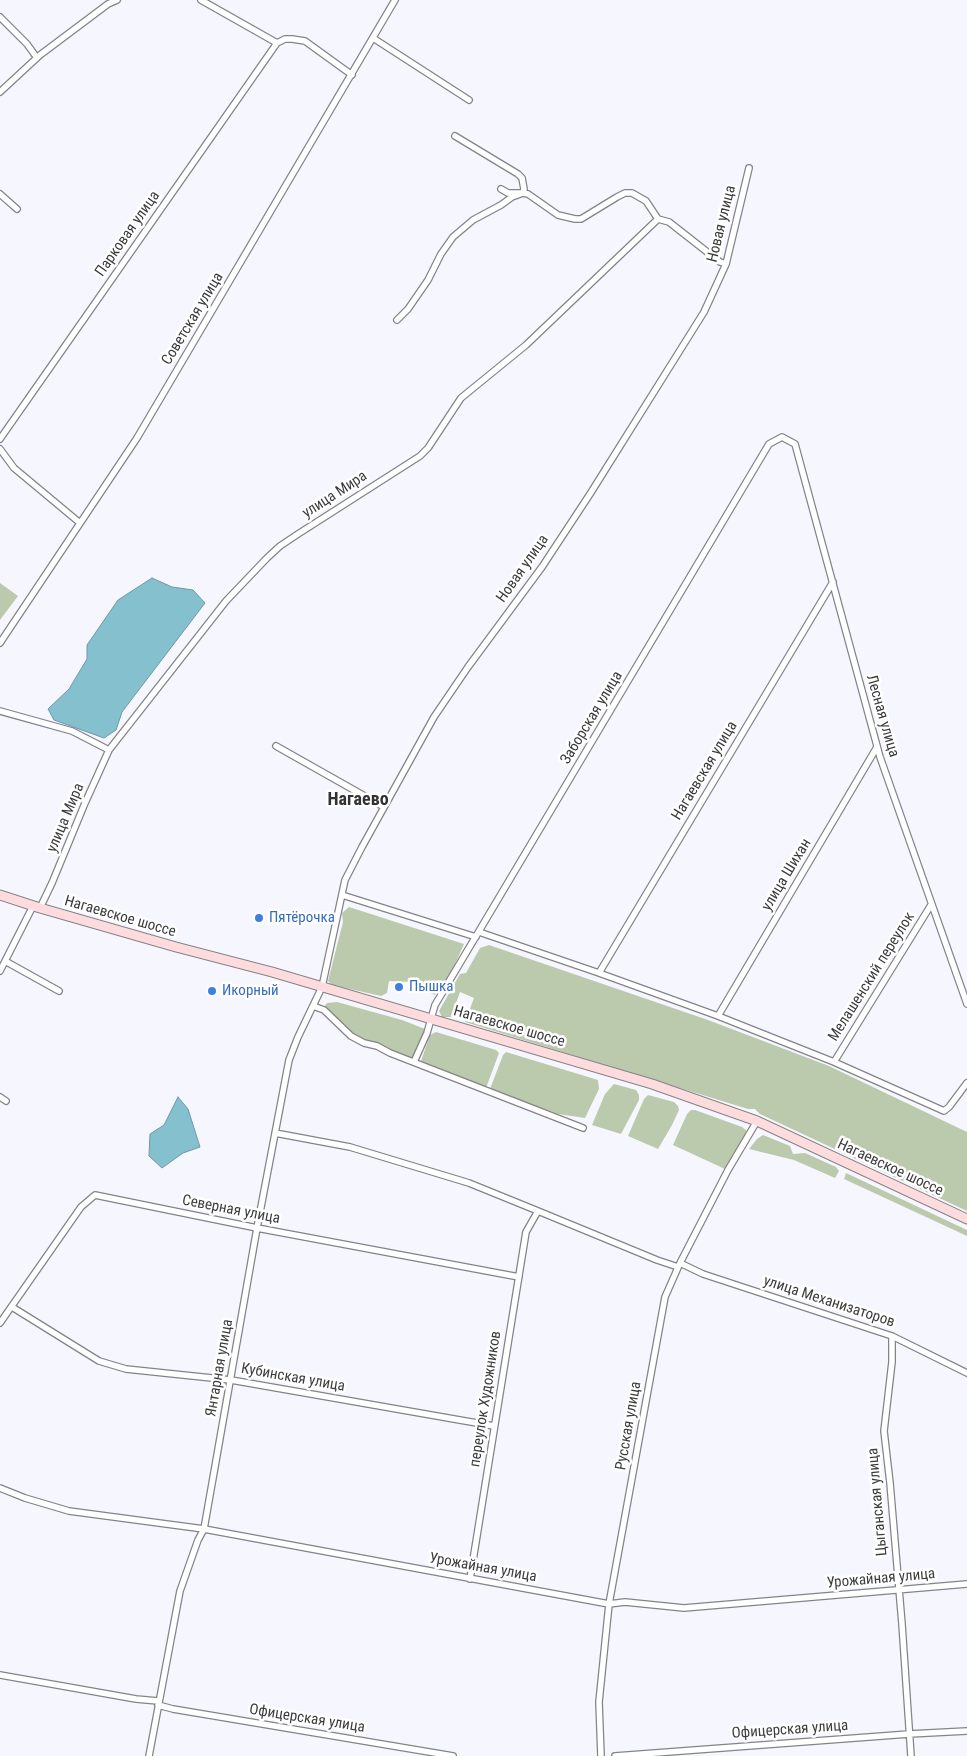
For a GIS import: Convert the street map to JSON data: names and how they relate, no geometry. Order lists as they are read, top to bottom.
{
  "streets": {
    "street": [
      "Новая улица",
      "Парковая улица",
      "Советская улица",
      "улица Мира",
      "Лесная улица",
      "Заборская улица",
      "Нагаевская улица",
      "улица Шихан",
      "Нагаевское шоссе",
      "Мелашенский переулок",
      "Северная улица",
      "улица Механизаторов",
      "Янтарная улица",
      "Кубинская улица",
      "переулок Художников",
      "Русская улица",
      "Цыганская улица",
      "Урожайная улица",
      "Офицерская улица"
    ]
  },
  "crossings": [
    ["Новая улица", "Нагаевское шоссе"],
    ["Новая улица", "Янтарная улица"],
    ["улица Мира", "Нагаевское шоссе"],
    ["Лесная улица", "Заборская улица"],
    ["Лесная улица", "Нагаевская улица"],
    ["Лесная улица", "улица Шихан"],
    ["Лесная улица", "Мелашенский переулок"],
    ["Заборская улица", "Нагаевское шоссе"],
    ["Нагаевское шоссе", "Янтарная улица"],
    ["Нагаевское шоссе", "Русская улица"],
    ["Северная улица", "Янтарная улица"],
    ["Северная улица", "Кубинская улица"],
    ["Северная улица", "переулок Художников"],
    ["улица Механизаторов", "Янтарная улица"],
    ["улица Механизаторов", "переулок Художников"],
    ["улица Механизаторов", "Русская улица"],
    ["улица Механизаторов", "Цыганская улица"],
    ["Янтарная улица", "Кубинская улица"],
    ["Янтарная улица", "Урожайная улица"],
    ["Янтарная улица", "Офицерская улица"],
    ["Кубинская улица", "переулок Художников"],
    ["переулок Художников", "Урожайная улица"],
    ["Русская улица", "Урожайная улица"],
    ["Цыганская улица", "Урожайная улица"],
    ["Цыганская улица", "Офицерская улица"]
  ],
  "districts": ["Нагаево"],
  "places": ["Пятёрочка", "Пышка", "Икорный"]
}
